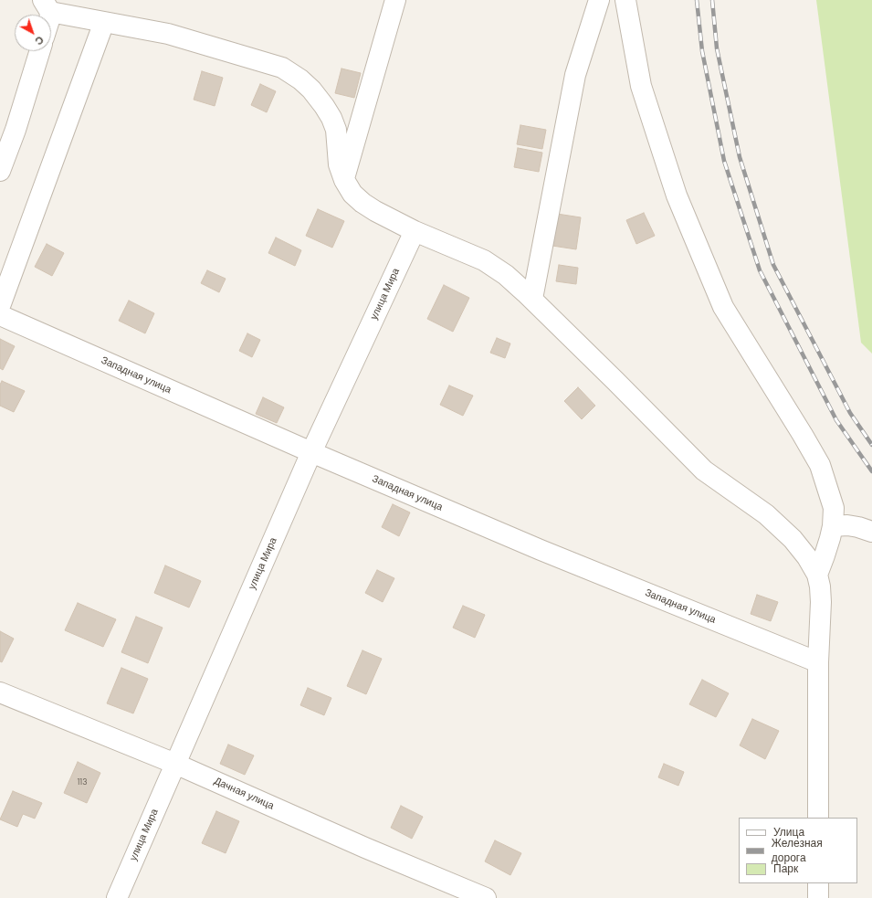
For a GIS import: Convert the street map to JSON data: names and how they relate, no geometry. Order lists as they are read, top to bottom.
{
  "streets": {
    "street": ["улица Мира", "Западная улица", "Дачная улица"]
  },
  "crossings": [
    ["улица Мира", "Западная улица"],
    ["улица Мира", "Дачная улица"]
  ],
  "house_numbers": ["113"],
  "legend": ["Улица", "Железная дорога", "Парк"],
  "north": "bottom right"
}
